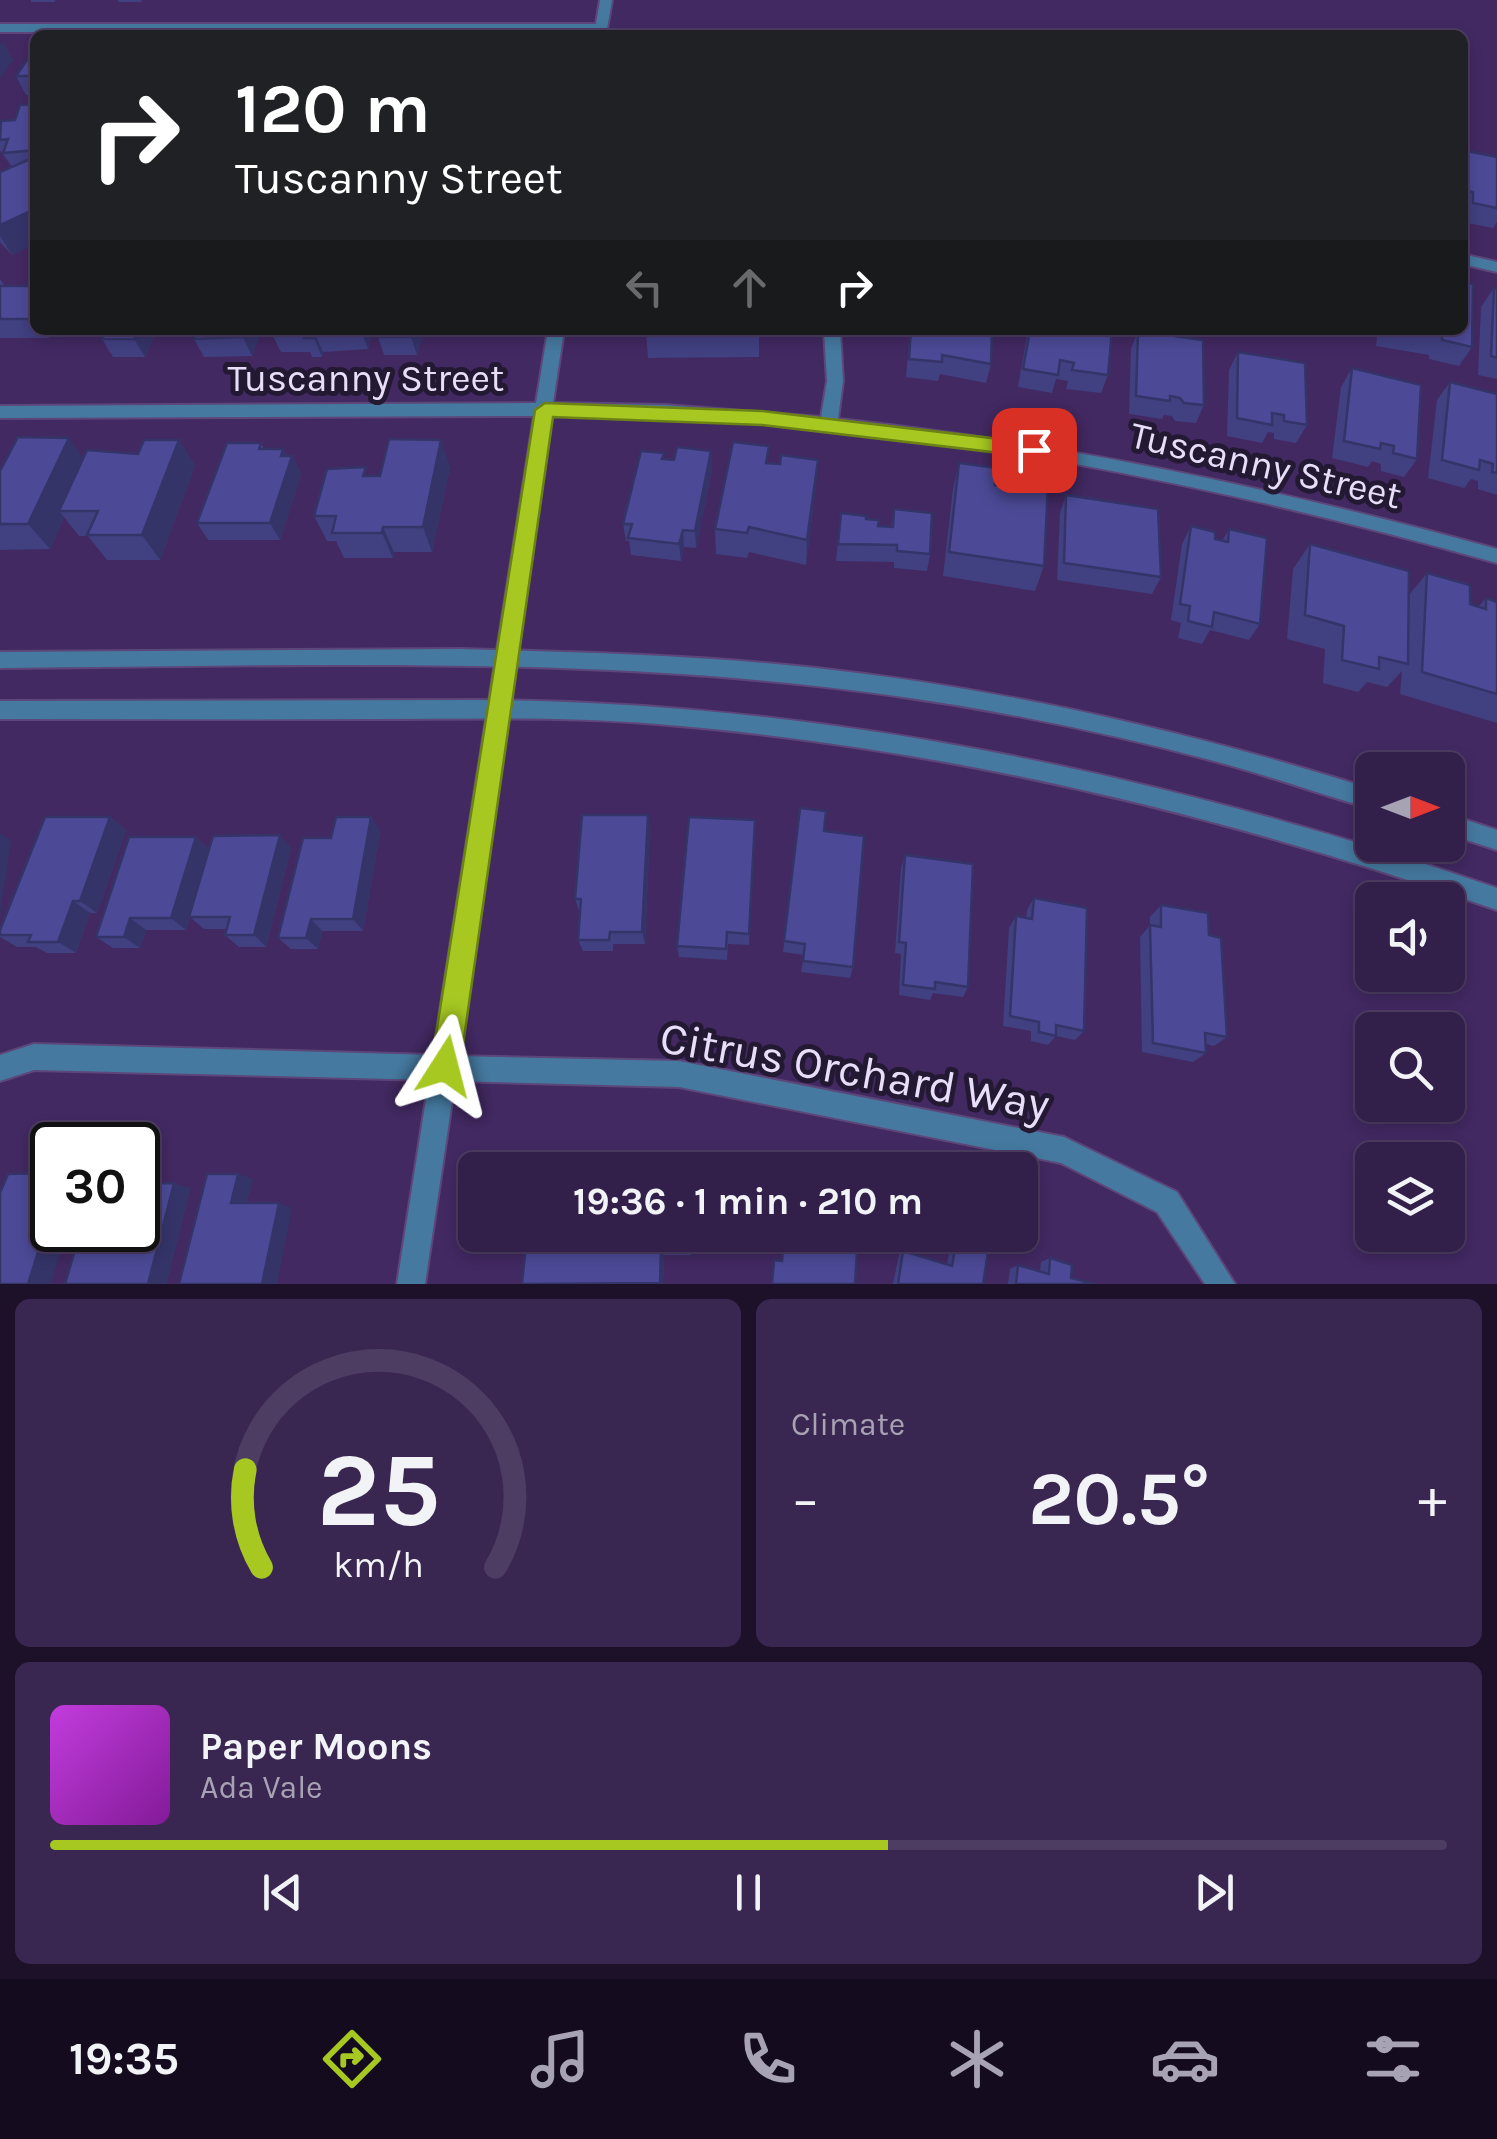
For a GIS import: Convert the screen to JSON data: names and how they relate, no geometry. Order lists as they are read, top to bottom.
{
  "streets": {
    "street": ["Tuscanny Street", "Citrus Orchard Way"]
  },
  "north": "right",
  "page": {
    "turn": ["120 m", "Tuscanny Street"],
    "limit": "30",
    "trip": "19:36 · 1 min · 210 m",
    "tile": "Climate",
    "heat": ["−", "20.5°", "+"],
    "song": ["Paper Moons", "Ada Vale"],
    "tabs": "19:35",
    "gauge": ["25", "km/h"]
  }
}
